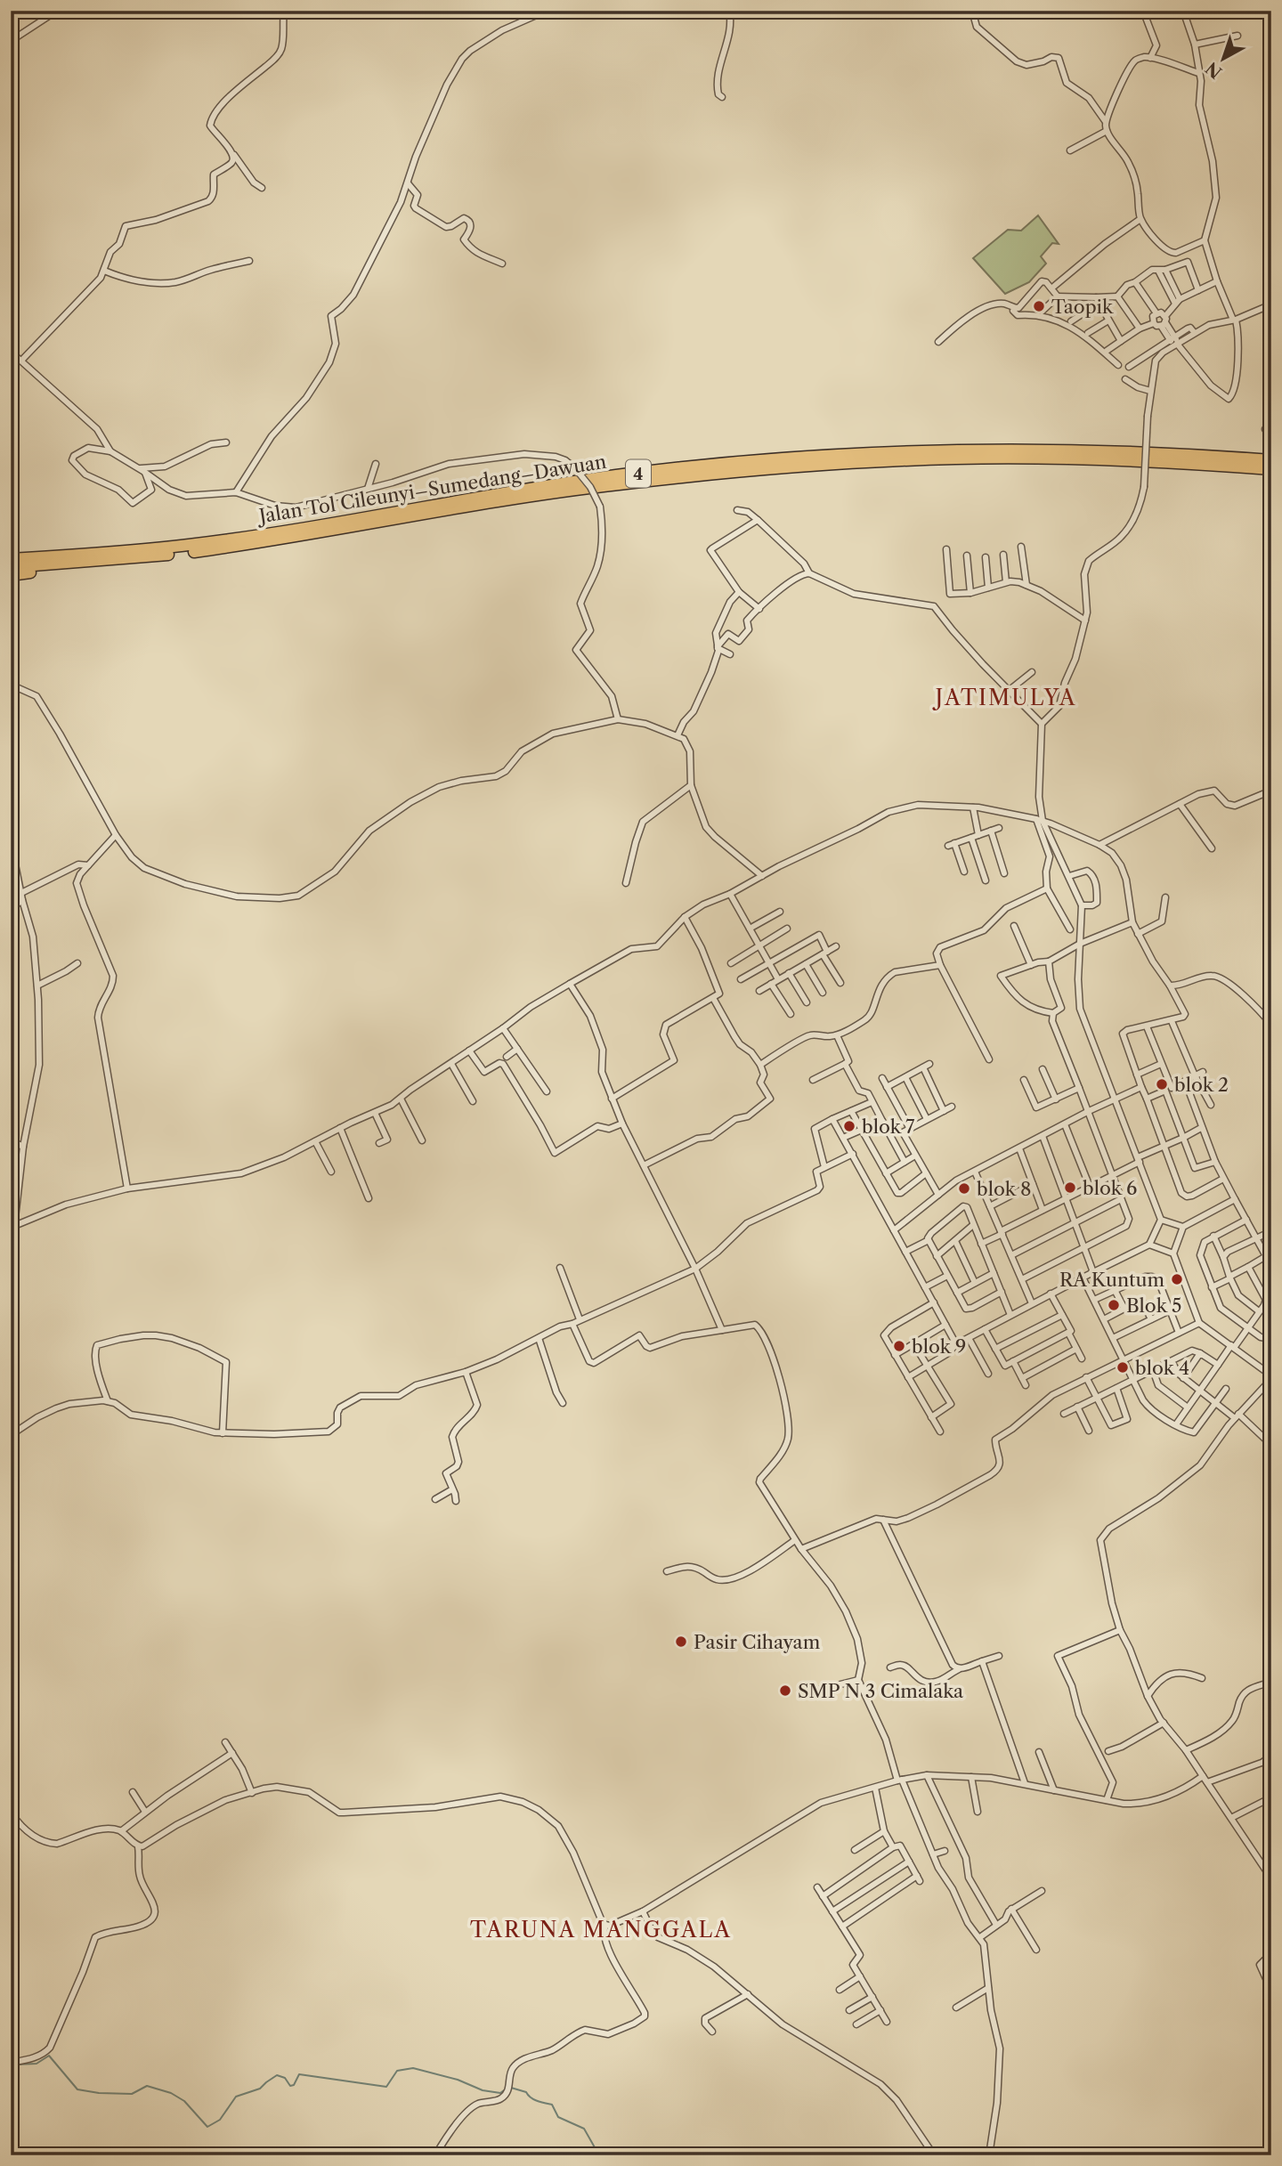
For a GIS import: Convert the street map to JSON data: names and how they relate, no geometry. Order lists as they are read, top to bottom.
{
  "streets": {
    "highway": ["4", "Jalan Tol Cileunyi–Sumedang–Dawuan"]
  },
  "districts": ["JATIMULYA", "TARUNA MANGGALA"],
  "places": [
    "Taopik",
    "blok 2",
    "blok 7",
    "blok 6",
    "blok 8",
    "RA Kuntum",
    "Blok 5",
    "blok 9",
    "blok 4",
    "Pasir Cihayam",
    "SMP N 3 Cimalaka"
  ],
  "north": "bottom left"
}
